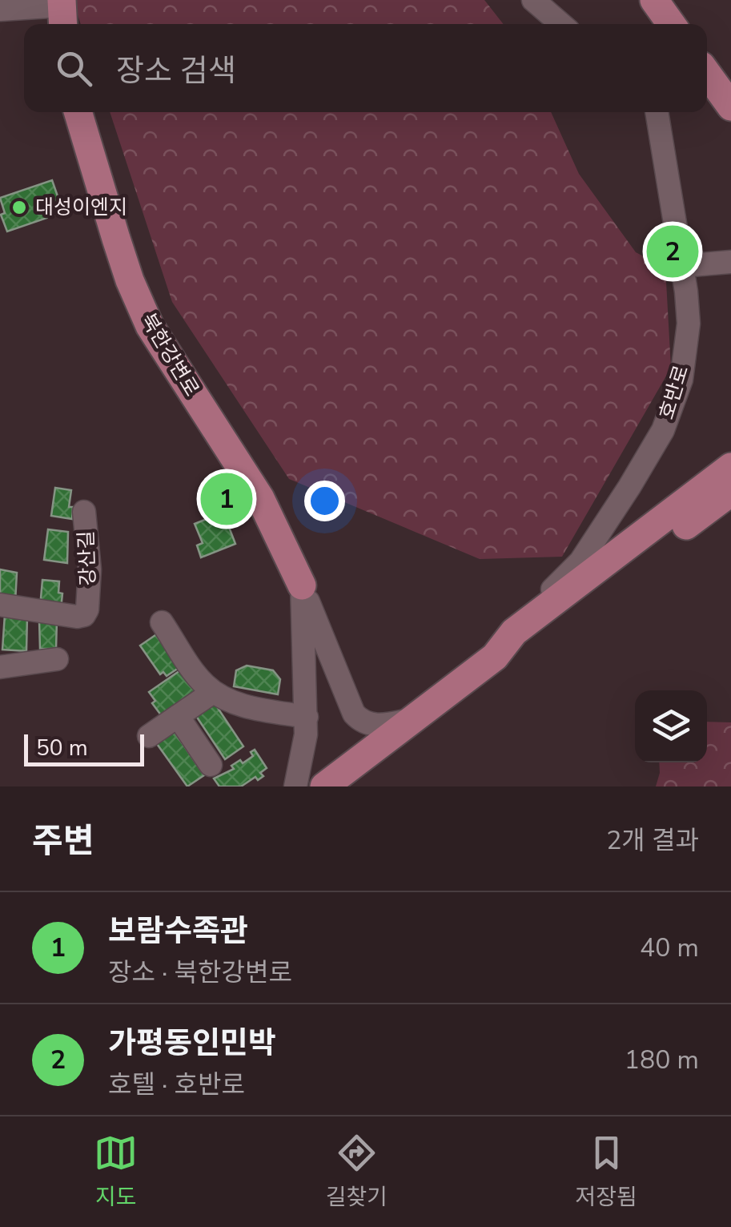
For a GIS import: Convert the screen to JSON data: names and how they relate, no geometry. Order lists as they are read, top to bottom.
{
  "streets": {
    "main road": ["북한강변로", "호반로"],
    "street": ["강산길"]
  },
  "places": ["대성이엔지"],
  "scale_bar": "50 m",
  "page": {
    "search": "장소 검색",
    "pins": ["2", "1"],
    "scale": "50 m",
    "heading": ["주변", "2개 결과"],
    "list": [
      {
        "mark": "1",
        "name": "보람수족관",
        "note": "장소 · 북한강변로",
        "value": "40 m"
      },
      {
        "mark": "2",
        "name": "가평동인민박",
        "note": "호텔 · 호반로",
        "value": "180 m"
      }
    ],
    "nav": ["지도", "길찾기", "저장됨"]
  }
}
